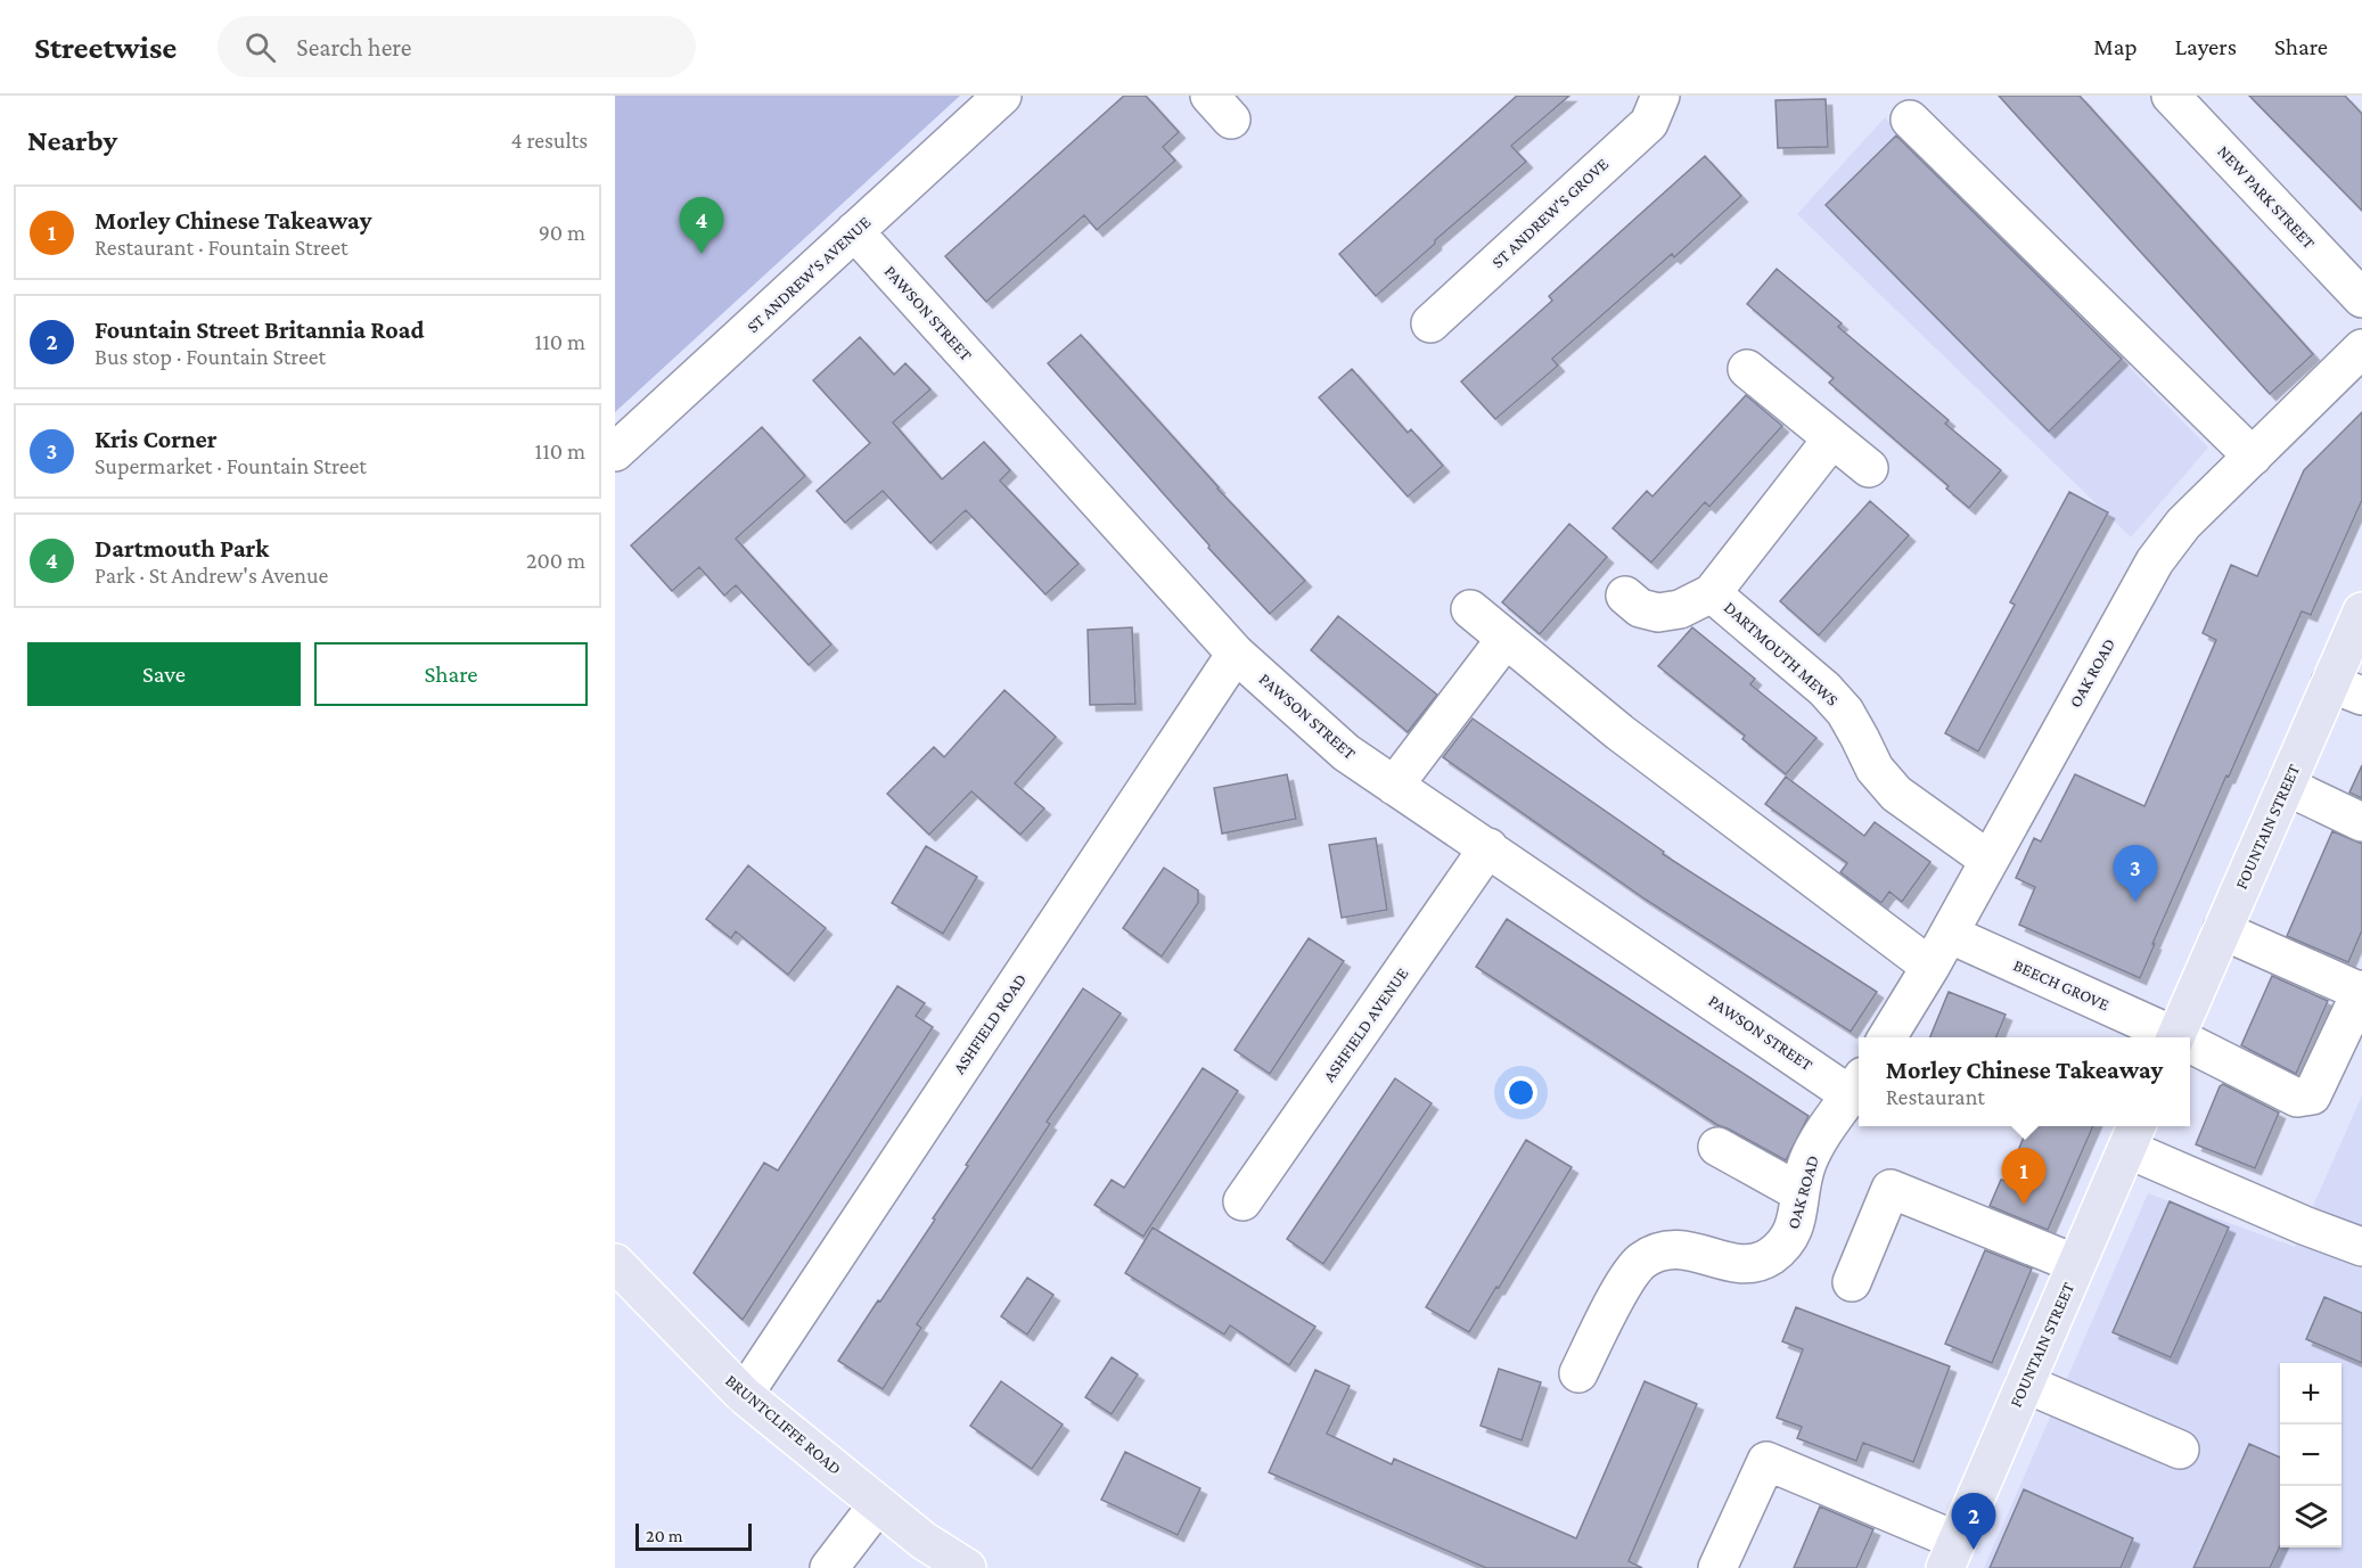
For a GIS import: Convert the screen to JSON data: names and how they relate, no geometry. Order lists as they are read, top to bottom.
{
  "streets": {
    "main road": ["FOUNTAIN STREET", "BRUNTCLIFFE ROAD"],
    "street": [
      "NEW PARK STREET",
      "ST ANDREW'S GROVE",
      "ST ANDREW'S AVENUE",
      "PAWSON STREET",
      "DARTMOUTH MEWS",
      "OAK ROAD",
      "BEECH GROVE",
      "ASHFIELD ROAD",
      "ASHFIELD AVENUE"
    ]
  },
  "crossings": [
    ["ST ANDREW'S AVENUE", "PAWSON STREET"],
    ["PAWSON STREET", "OAK ROAD"],
    ["PAWSON STREET", "ASHFIELD ROAD"],
    ["PAWSON STREET", "ASHFIELD AVENUE"],
    ["DARTMOUTH MEWS", "OAK ROAD"],
    ["OAK ROAD", "BEECH GROVE"],
    ["ASHFIELD ROAD", "BRUNTCLIFFE ROAD"]
  ],
  "scale_bar": "20 m",
  "page": {
    "header": "Streetwise",
    "search": "Search here",
    "nav": ["Map", "Layers", "Share"],
    "heading": ["Nearby", "4 results"],
    "list": [
      {
        "mark": "1",
        "name": "Morley Chinese Takeaway",
        "note": "Restaurant · Fountain Street",
        "value": "90 m"
      },
      {
        "mark": "2",
        "name": "Fountain Street Britannia Road",
        "note": "Bus stop · Fountain Street",
        "value": "110 m"
      },
      {
        "mark": "3",
        "name": "Kris Corner",
        "note": "Supermarket · Fountain Street",
        "value": "110 m"
      },
      {
        "mark": "4",
        "name": "Dartmouth Park",
        "note": "Park · St Andrew's Avenue",
        "value": "200 m"
      }
    ],
    "pins": [
      "4",
      "3",
      "1",
      "2"
    ],
    "buttons": ["Save", "Share"],
    "popup": ["Morley Chinese Takeaway", "Restaurant"],
    "map_buttons": ["+", "−"],
    "scale": "20 m"
  }
}
